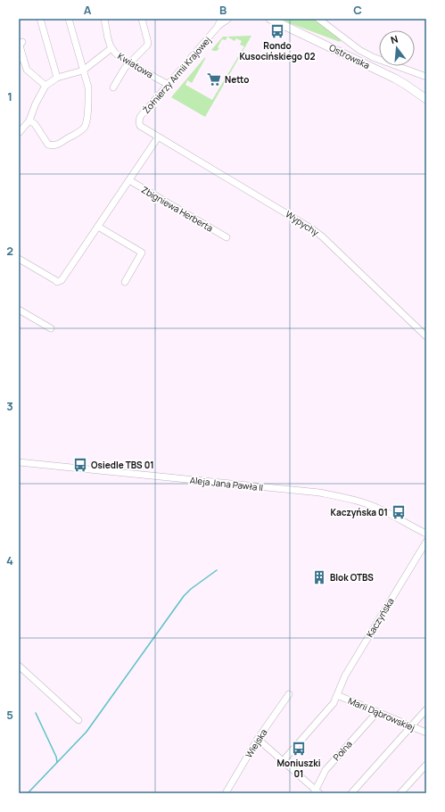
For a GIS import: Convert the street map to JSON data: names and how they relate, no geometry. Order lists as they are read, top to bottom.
{
  "streets": {
    "main road": ["Ostrowska"],
    "street": [
      "Kwiatowa",
      "Żołnierzy Armii Krajowej",
      "Zbigniewa Herberta",
      "Wypychy",
      "Aleja Jana Pawła II",
      "Kaczyńska",
      "Marii Dąbrowskiej",
      "Wiejska",
      "Polna"
    ]
  },
  "crossings": [
    ["Kwiatowa", "Żołnierzy Armii Krajowej"],
    ["Żołnierzy Armii Krajowej", "Wypychy"],
    ["Kaczyńska", "Marii Dąbrowskiej"],
    ["Marii Dąbrowskiej", "Polna"]
  ],
  "places": {
    "bus stop": [
      "Rondo Kusocińskiego 02",
      "Osiedle TBS 01",
      "Kaczyńska 01",
      "Moniuszki 01"
    ],
    "supermarket": ["Netto"],
    "building": ["Blok OTBS"]
  },
  "north": "top",
  "grid": {
    "columns": ["A", "B", "C"],
    "rows": [
      "1",
      "2",
      "3",
      "4",
      "5"
    ]
  }
}
